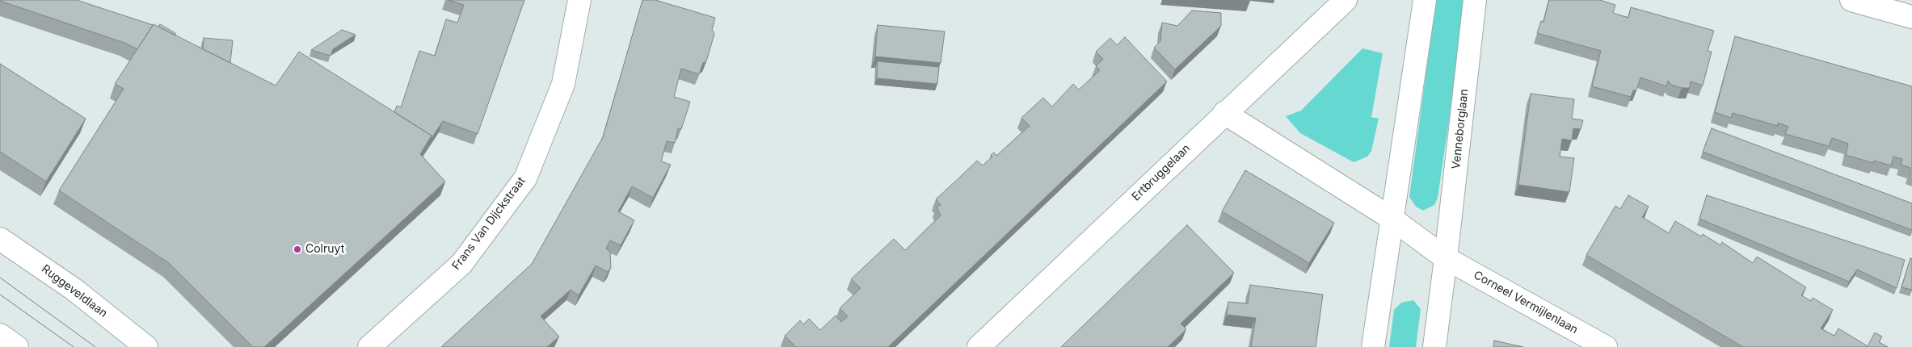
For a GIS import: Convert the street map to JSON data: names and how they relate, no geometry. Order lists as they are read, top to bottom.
{
  "streets": {
    "street": [
      "Venneborglaan",
      "Ertbruggelaan",
      "Frans Van Dijckstraat",
      "Ruggeveldlaan",
      "Corneel Vermijlenlaan"
    ]
  },
  "crossings": [
    ["Venneborglaan", "Corneel Vermijlenlaan"]
  ],
  "places": ["Colruyt"]
}
